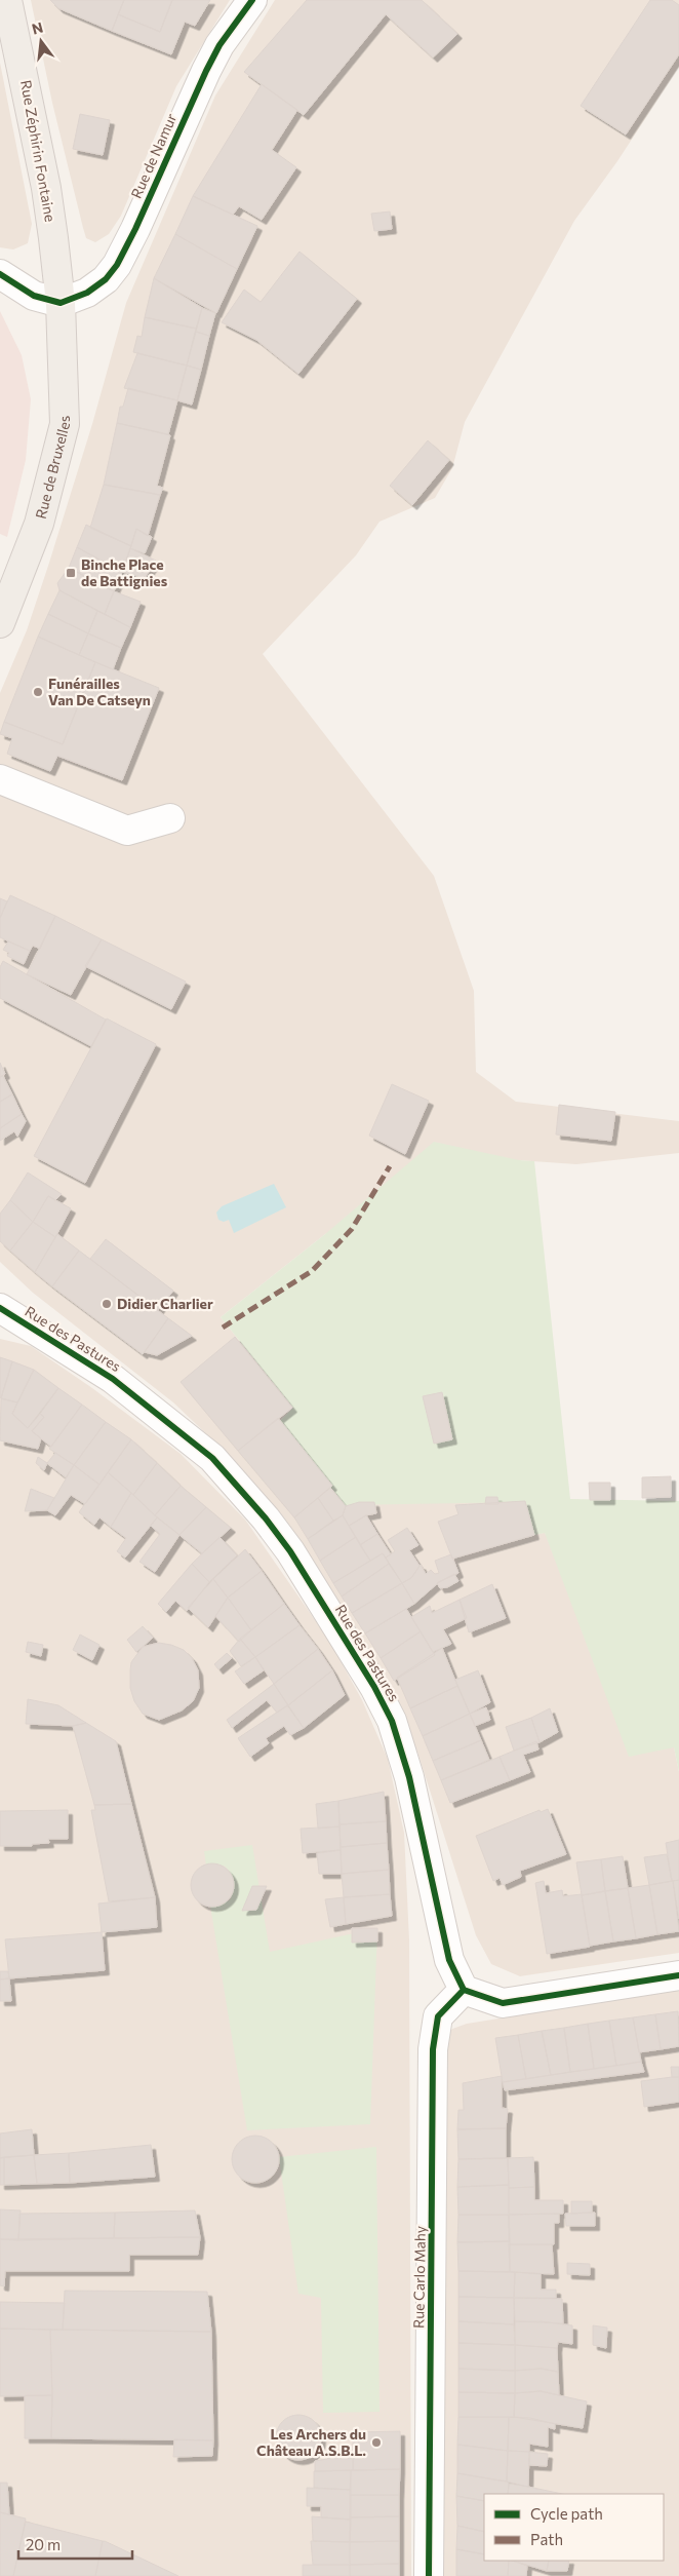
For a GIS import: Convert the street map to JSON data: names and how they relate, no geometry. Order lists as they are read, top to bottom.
{
  "streets": {
    "main road": ["Rue Zéphirin Fontaine", "Rue de Bruxelles"],
    "street": ["Rue de Namur", "Rue des Pastures", "Rue Carlo Mahy"]
  },
  "crossings": [
    ["Rue Zéphirin Fontaine", "Rue de Namur"],
    ["Rue Zéphirin Fontaine", "Rue de Bruxelles"],
    ["Rue de Namur", "Rue de Bruxelles"],
    ["Rue des Pastures", "Rue Carlo Mahy"]
  ],
  "places": {
    "transit": ["Binche Place de Battignies"],
    "other": ["Funérailles Van De Catseyn", "Didier Charlier", "Les Archers du Château A.S.B.L."]
  },
  "legend": ["Cycle path", "Path"],
  "scale_bar": "20 m",
  "north": "top"
}
